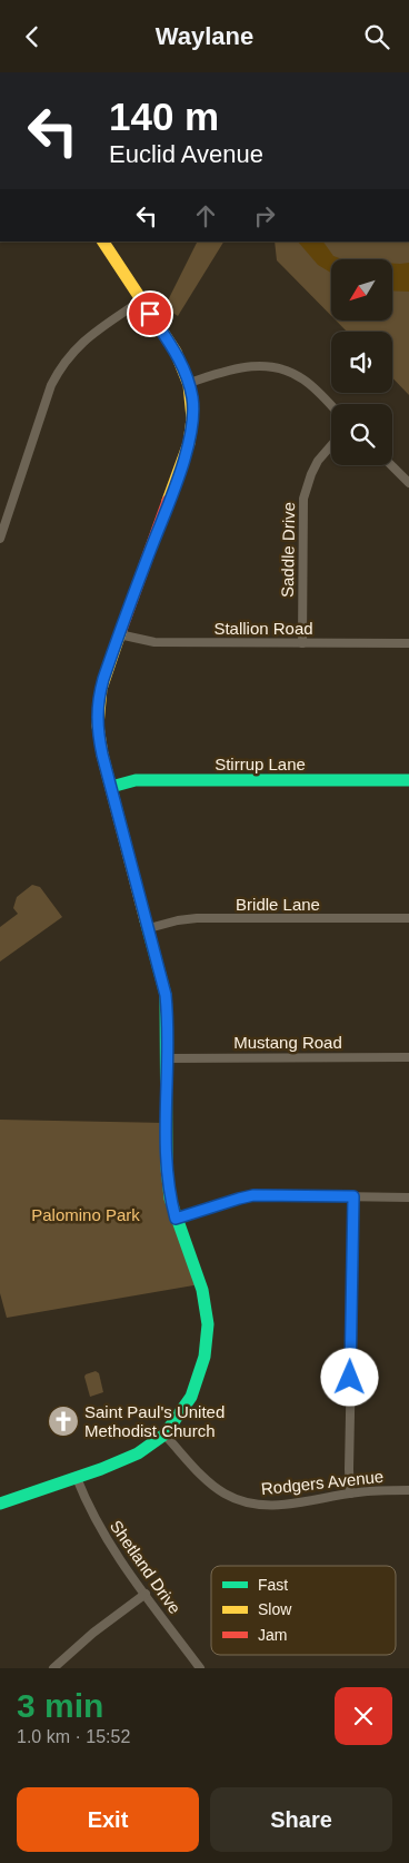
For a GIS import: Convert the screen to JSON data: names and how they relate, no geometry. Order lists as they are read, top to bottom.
{
  "streets": {
    "street": [
      "Saddle Drive",
      "Stallion Road",
      "Stirrup Lane",
      "Bridle Lane",
      "Mustang Road",
      "Rodgers Avenue",
      "Shetland Drive"
    ]
  },
  "crossings": [
    ["Saddle Drive", "Stallion Road"]
  ],
  "parks": ["Palomino Park"],
  "places": {
    "church": ["Saint Paul's United Methodist Church"]
  },
  "legend": ["Fast", "Slow", "Jam"],
  "north": "bottom left",
  "page": {
    "header": "Waylane",
    "turn": ["140 m", "Euclid Avenue"],
    "heading": ["3 min", "1.0 km · 15:52"],
    "buttons": ["Exit", "Share"]
  }
}
